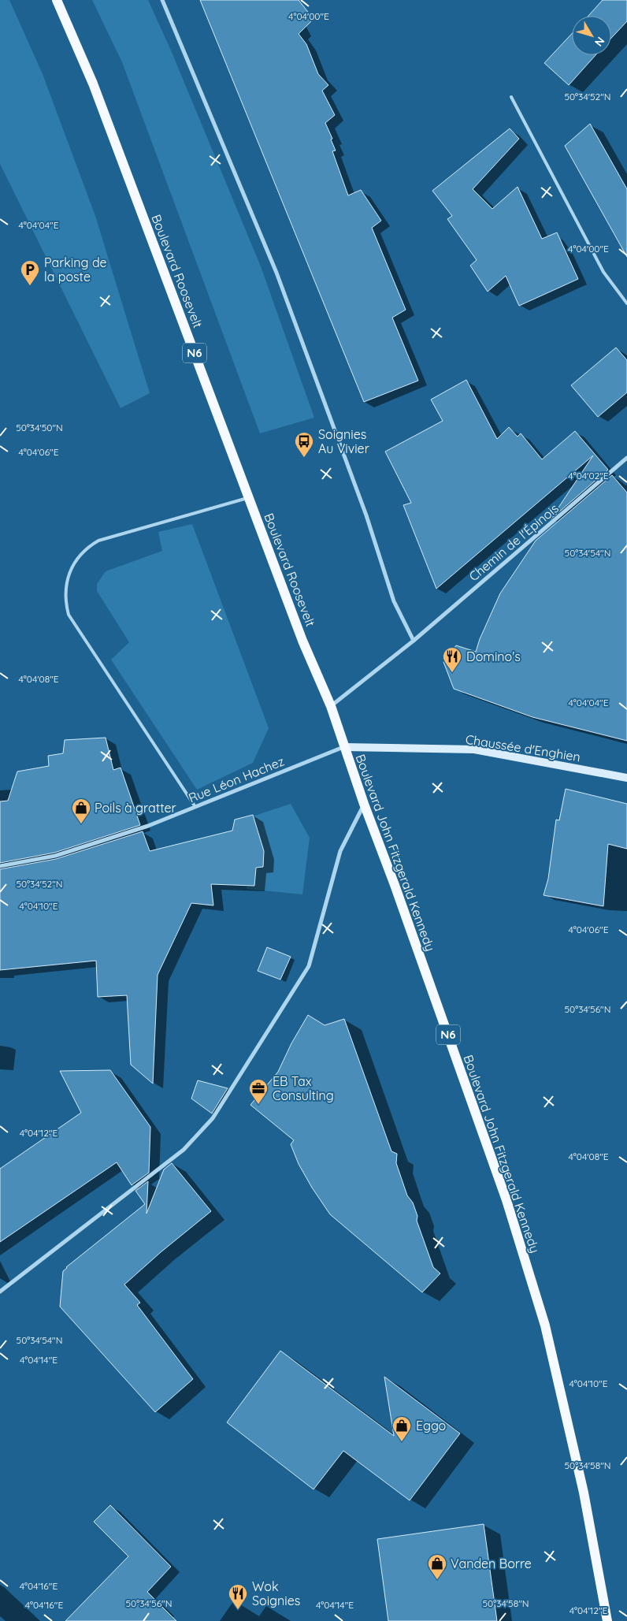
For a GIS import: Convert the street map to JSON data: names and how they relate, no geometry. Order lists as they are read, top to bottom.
{
  "streets": {
    "main road": [
      "Boulevard Roosevelt",
      "N6",
      "Chaussée d'Enghien",
      "Boulevard John Fitzgerald Kennedy"
    ],
    "street": ["Chemin de l'Épinois", "Rue Léon Hachez"]
  },
  "crossings": [
    ["Boulevard Roosevelt", "Chemin de l'Épinois"],
    ["Boulevard Roosevelt", "Boulevard John Fitzgerald Kennedy"],
    ["Chemin de l'Épinois", "Boulevard John Fitzgerald Kennedy"],
    ["Chaussée d'Enghien", "Rue Léon Hachez"],
    ["Chaussée d'Enghien", "Boulevard John Fitzgerald Kennedy"],
    ["Rue Léon Hachez", "Boulevard John Fitzgerald Kennedy"]
  ],
  "places": {
    "parking": ["Parking de la poste"],
    "bus stop": ["Soignies Au Vivier"],
    "restaurant": ["Domino's", "Wok Soignies"],
    "shop": ["Poils à gratter", "Eggo", "Vanden Borre"],
    "office": ["EB Tax Consulting"]
  },
  "north": "bottom right",
  "coordinates": [
    "4°04'00\"E",
    "50°34'52\"N",
    "4°04'04\"E",
    "50°34'50\"N",
    "4°04'06\"E",
    "4°04'02\"E",
    "50°34'54\"N",
    "4°04'08\"E",
    "4°04'10\"E",
    "50°34'56\"N",
    "4°04'12\"E",
    "4°04'14\"E",
    "50°34'58\"N",
    "4°04'16\"E"
  ]
}
